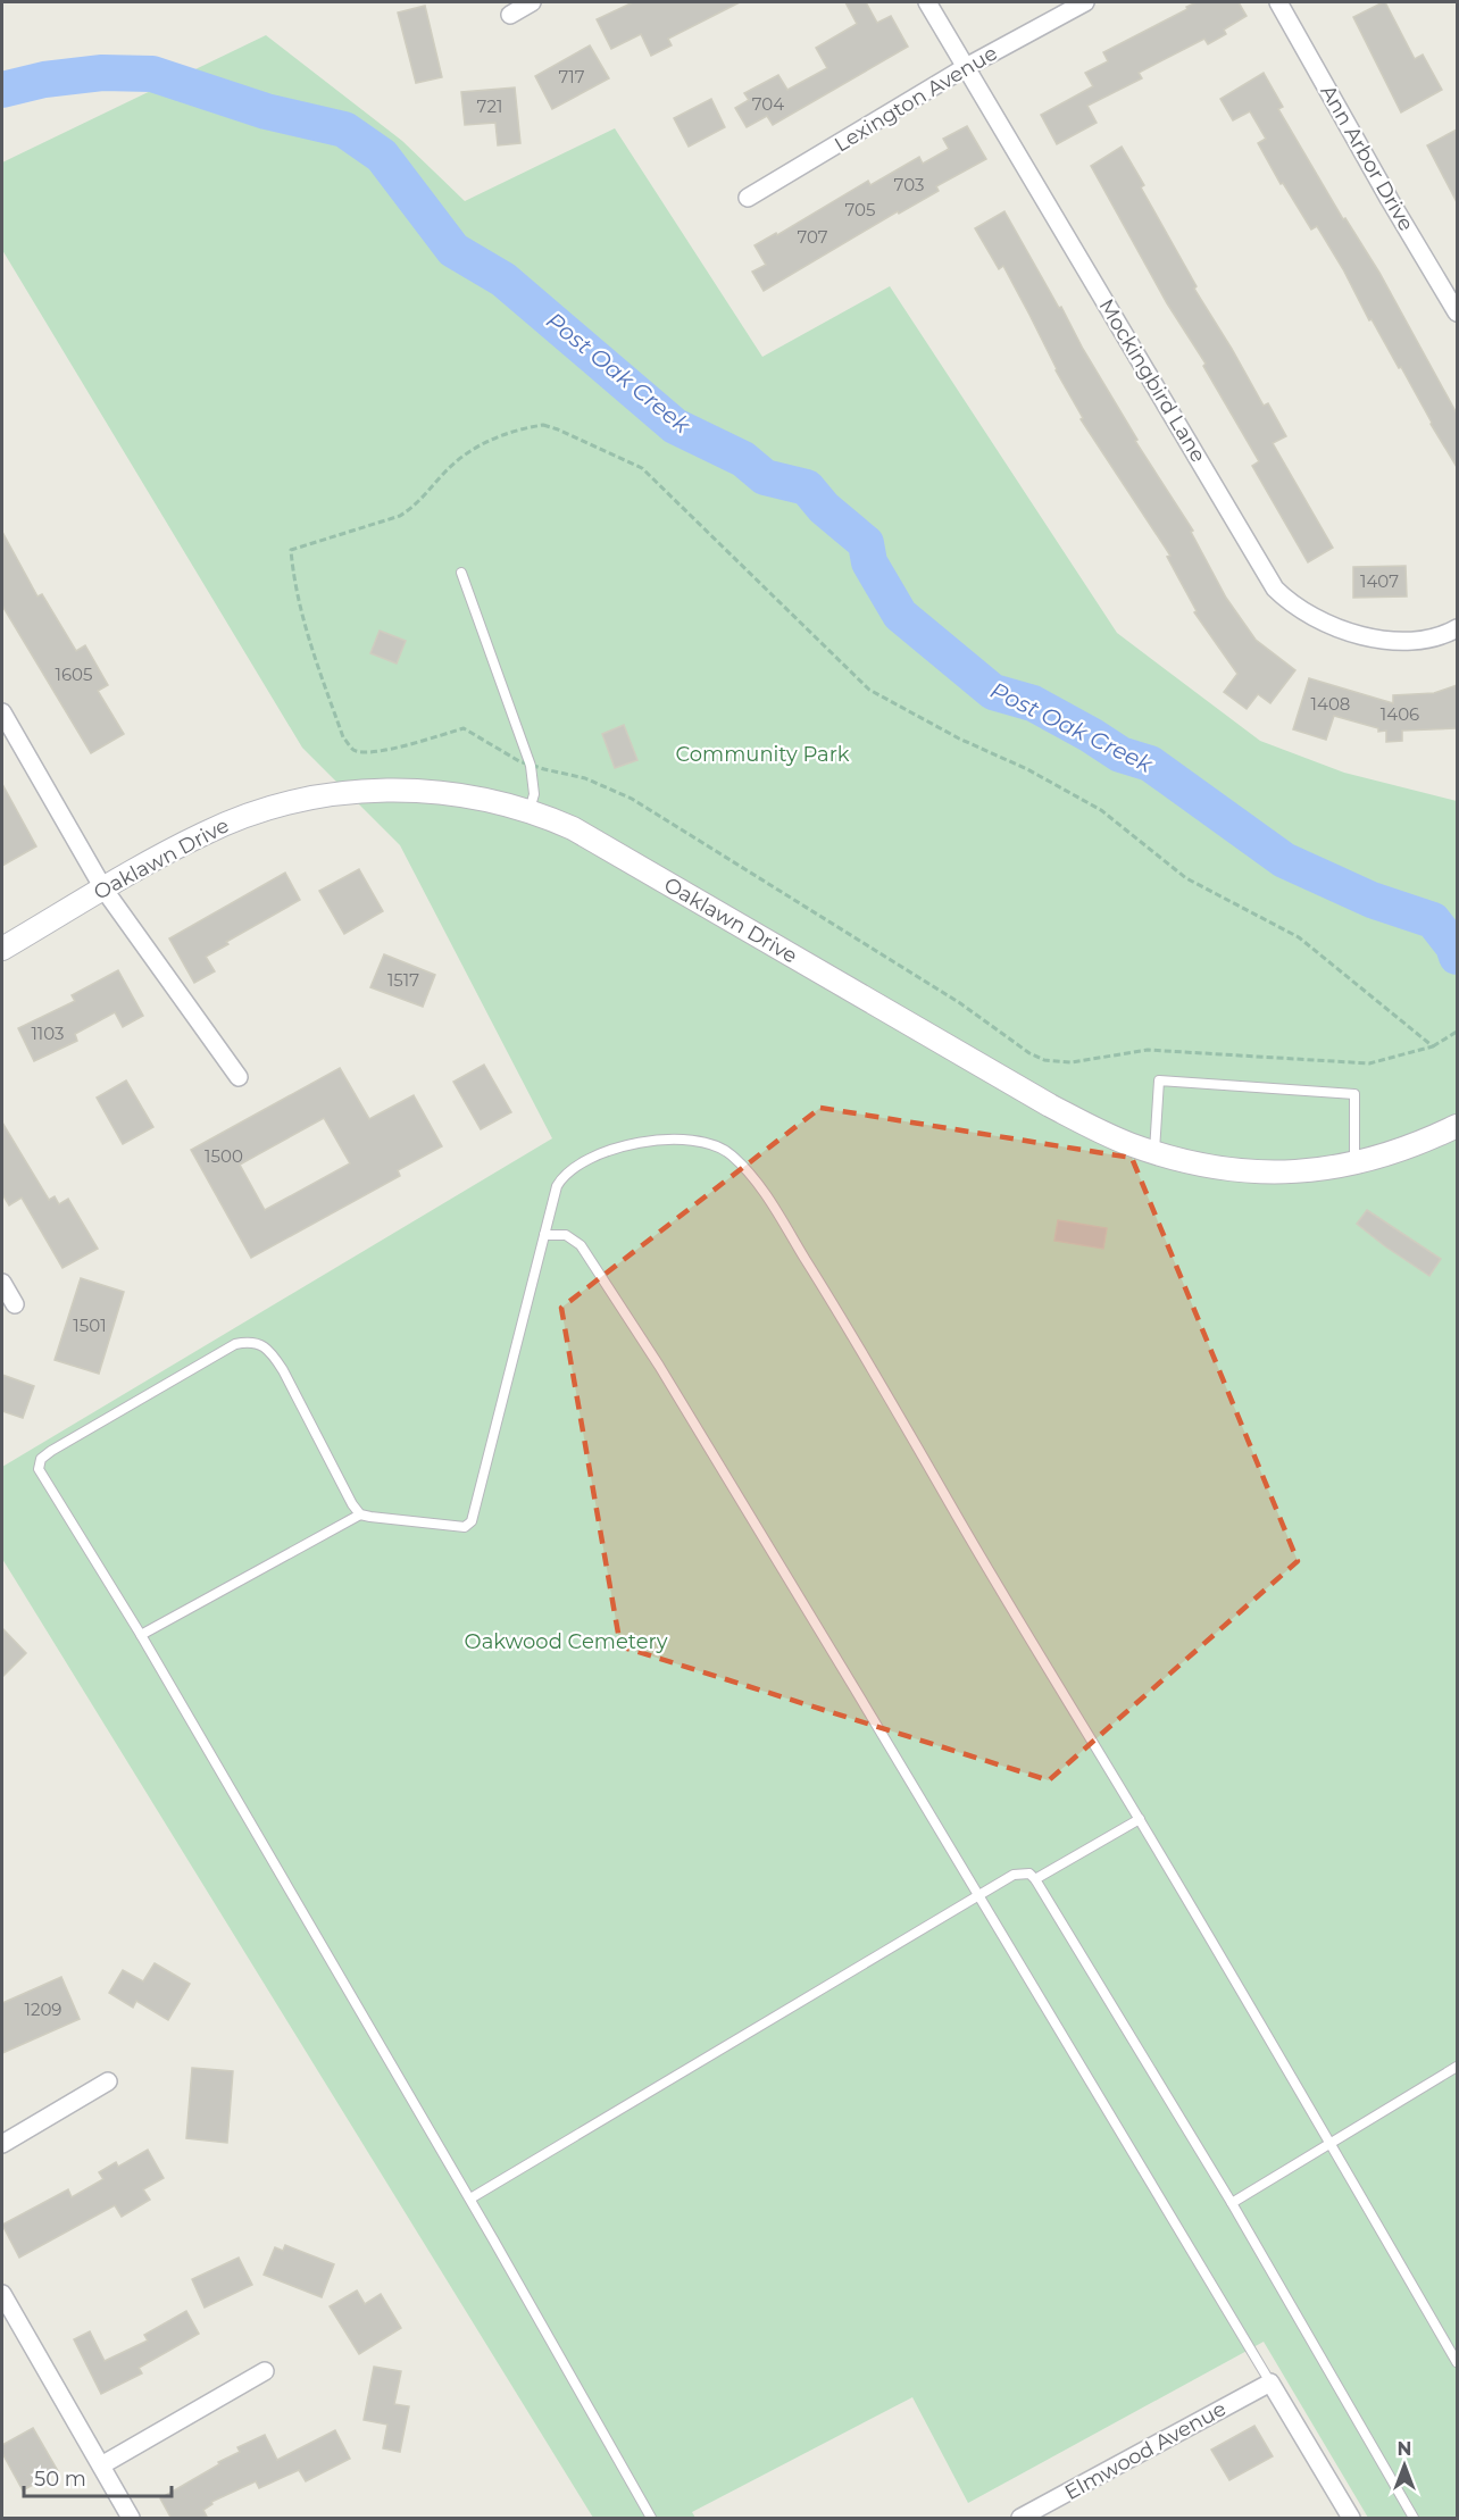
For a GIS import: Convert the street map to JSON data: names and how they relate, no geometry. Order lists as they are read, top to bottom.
{
  "streets": {
    "street": [
      "Lexington Avenue",
      "Ann Arbor Drive",
      "Mockingbird Lane",
      "Oaklawn Drive",
      "Elmwood Avenue"
    ]
  },
  "crossings": [
    ["Lexington Avenue", "Mockingbird Lane"]
  ],
  "water": ["Post Oak Creek"],
  "parks": ["Community Park", "Oakwood Cemetery"],
  "house_numbers": [
    "717",
    "704",
    "721",
    "703",
    "705",
    "707",
    "1407",
    "1605",
    "1408",
    "1406",
    "1517",
    "1103",
    "1500",
    "1501",
    "1209"
  ],
  "scale_bar": "50 m",
  "north": "top"
}
